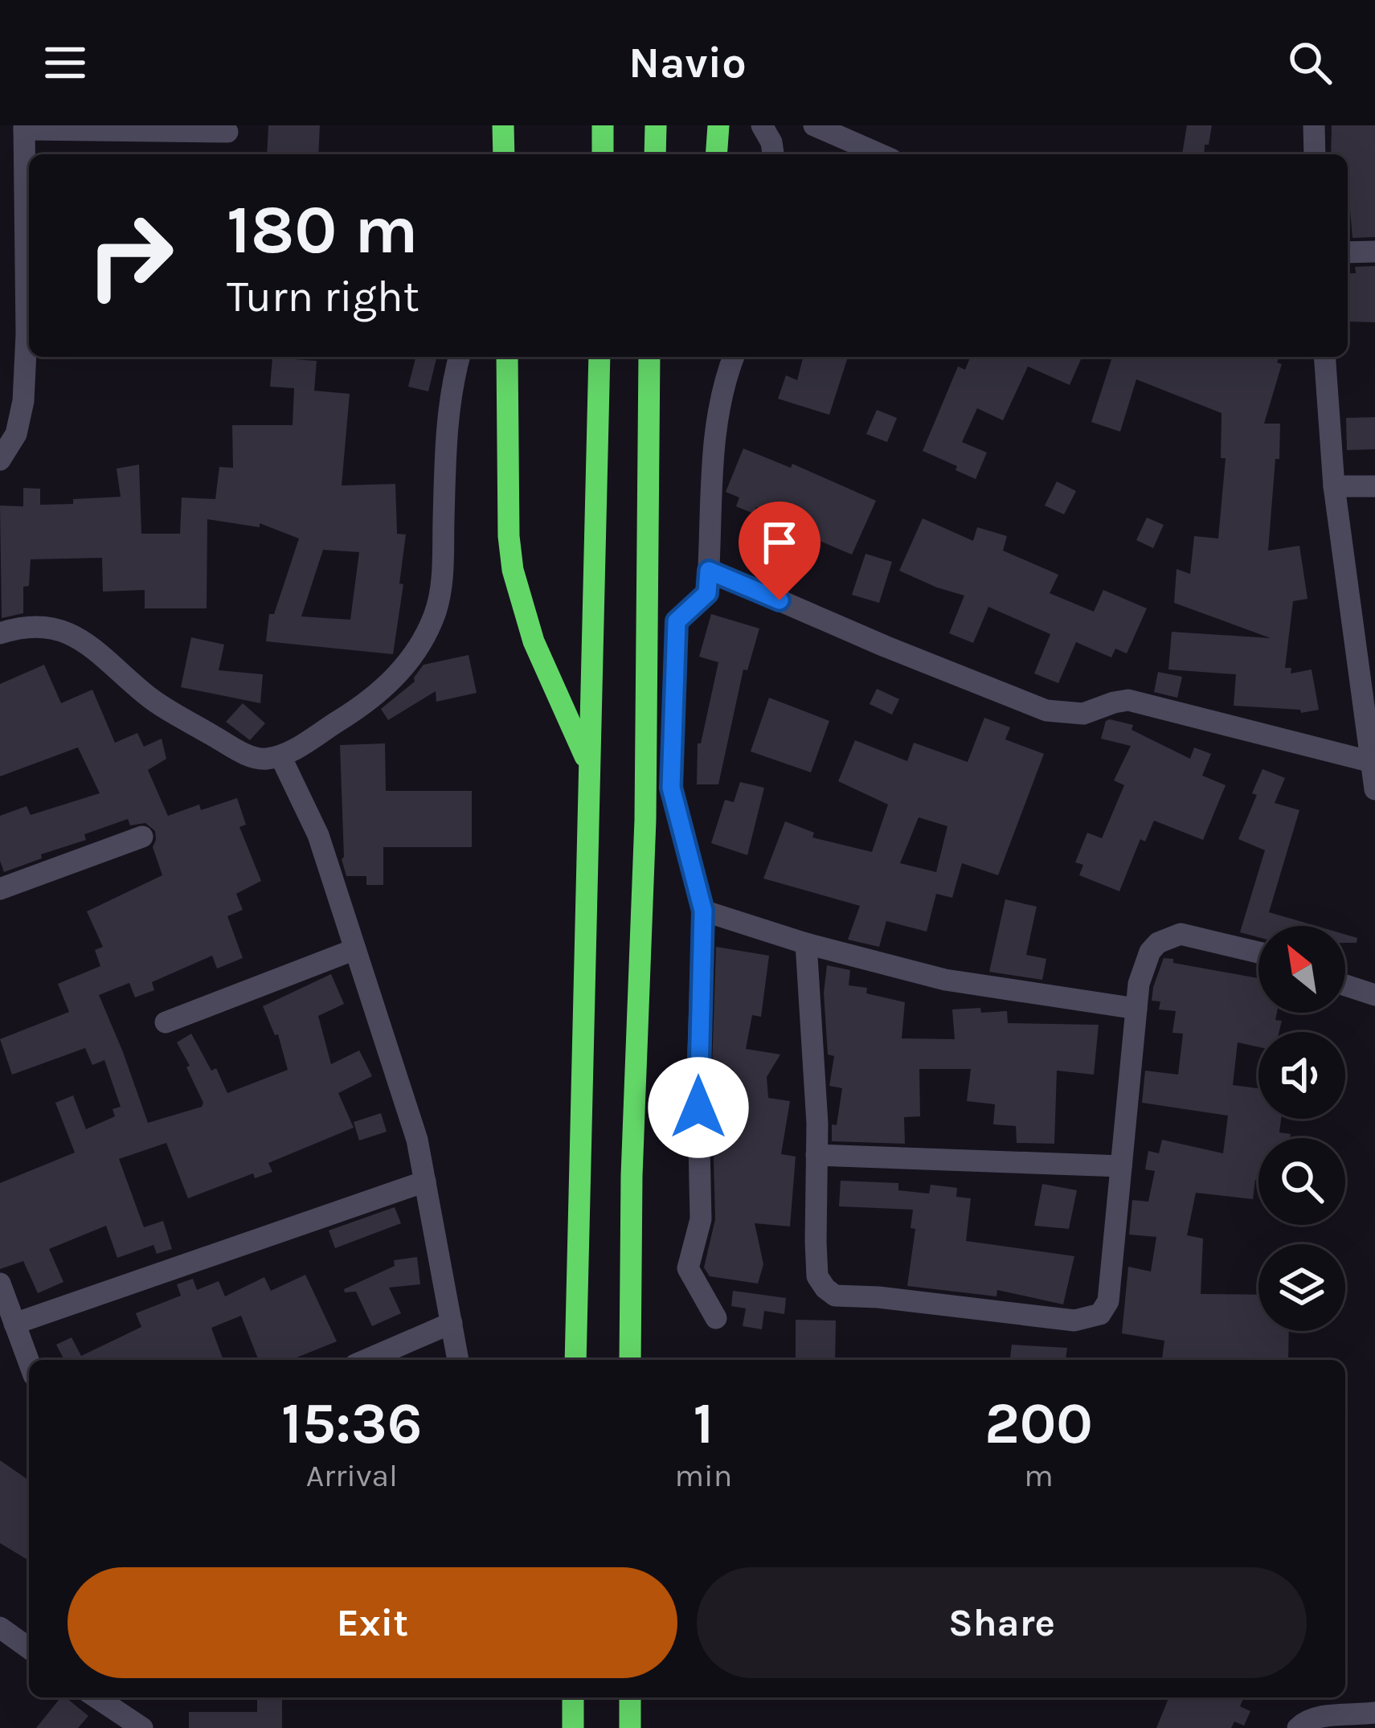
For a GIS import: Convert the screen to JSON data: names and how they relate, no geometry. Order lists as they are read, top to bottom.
{
  "north": "top left",
  "page": {
    "header": "Navio",
    "turn": ["180 m", "Turn right"],
    "eta": [
      "15:36",
      "Arrival",
      "1",
      "min",
      "200",
      "m"
    ],
    "buttons": ["Exit", "Share"]
  }
}
